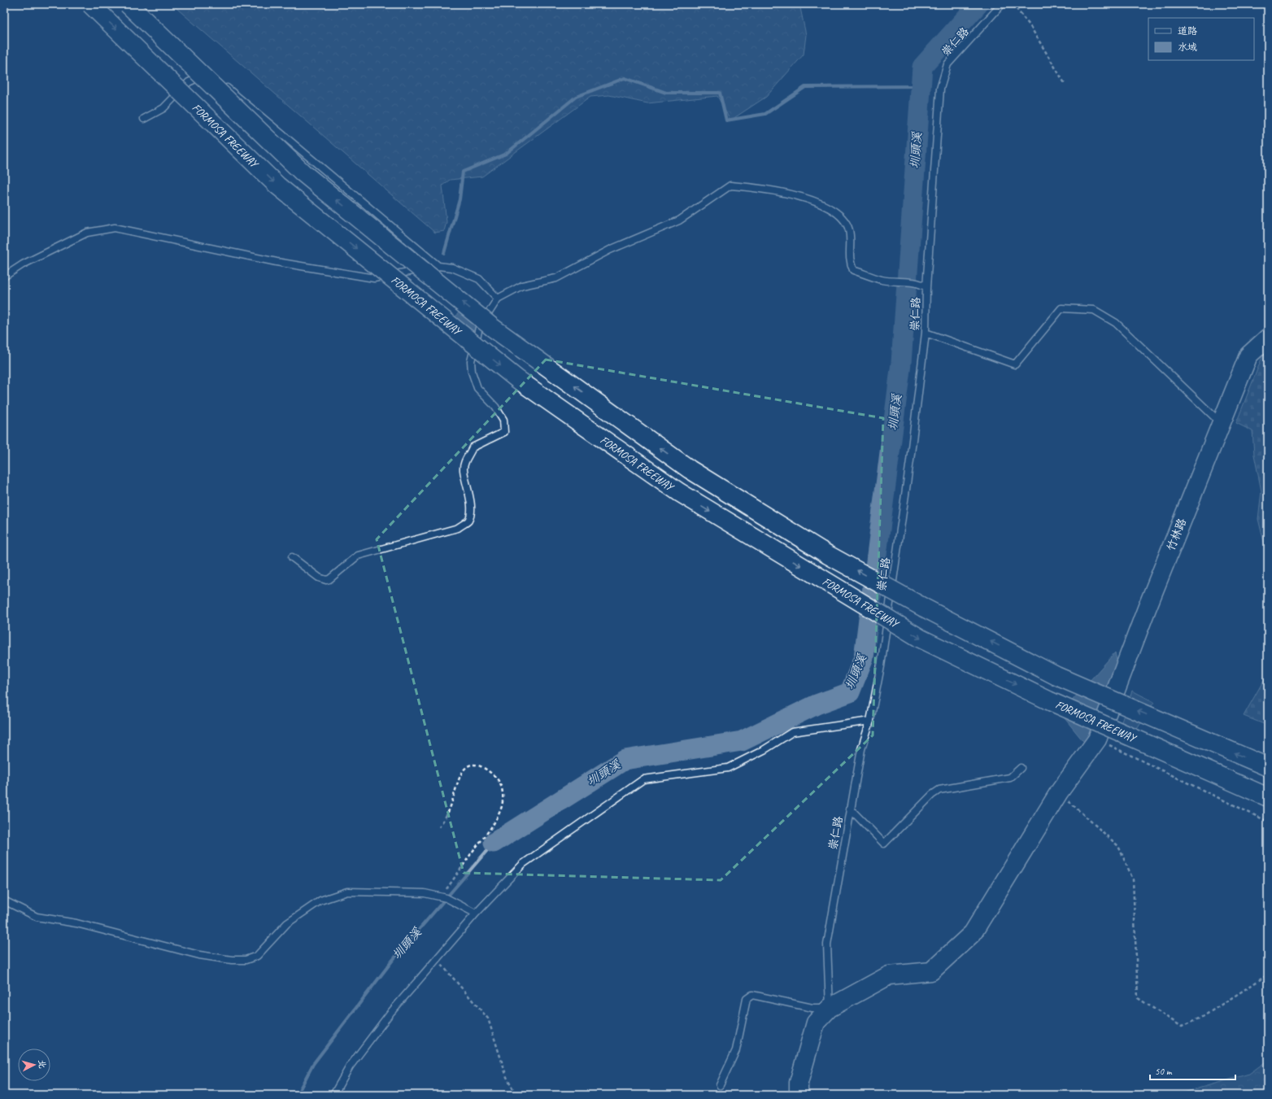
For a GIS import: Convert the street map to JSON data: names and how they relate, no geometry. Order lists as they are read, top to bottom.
{
  "streets": {
    "main road": ["FORMOSA FREEWAY", "竹林路"],
    "lane": ["崇仁路"]
  },
  "crossings": [
    ["崇仁路", "竹林路"]
  ],
  "water": ["圳頭溪"],
  "legend": ["道路", "水域"],
  "scale_bar": "50 m",
  "north": "right"
}
